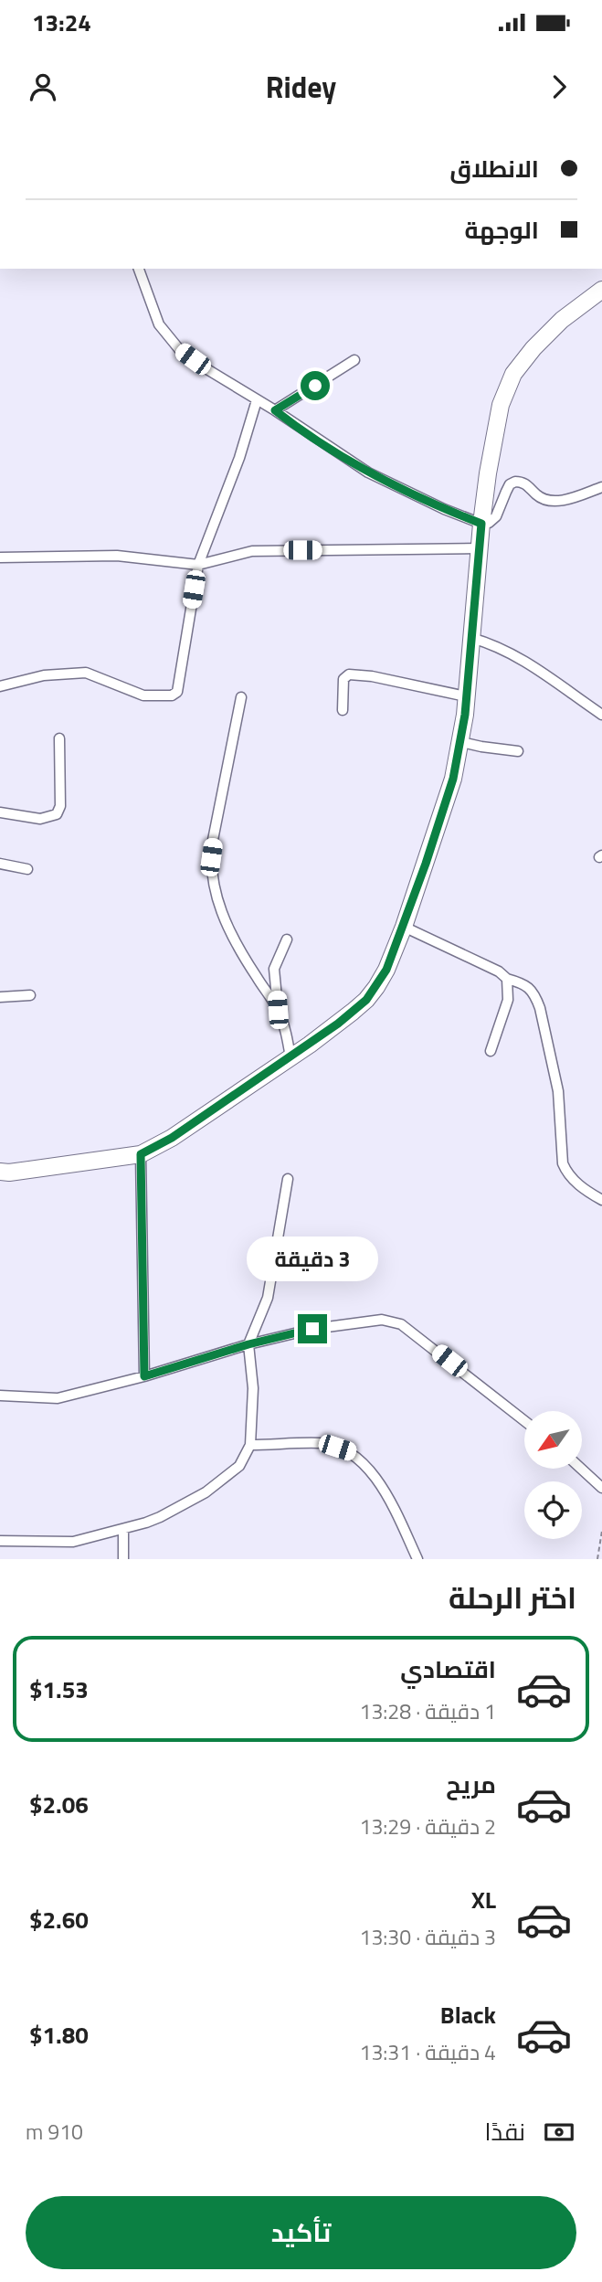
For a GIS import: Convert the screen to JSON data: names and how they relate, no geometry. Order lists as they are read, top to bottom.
{
  "north": "bottom left",
  "page": {
    "status": "13:24",
    "header": "Ridey",
    "banner": ["الانطلاق", "الوجهة"],
    "bubble": "3 دقيقة",
    "heading": "اختر الرحلة",
    "list": [
      {
        "name": "اقتصادي",
        "note": "1 دقيقة · 13:28",
        "value": "$1.53"
      },
      {
        "name": "مريح",
        "note": "2 دقيقة · 13:29",
        "value": "$2.06"
      },
      {
        "name": "XL",
        "note": "3 دقيقة · 13:30",
        "value": "$2.60"
      },
      {
        "name": "Black",
        "note": "4 دقيقة · 13:31",
        "value": "$1.80"
      }
    ],
    "pay": ["نقدًا", "910 m"],
    "buttons": "تأكيد"
  }
}
